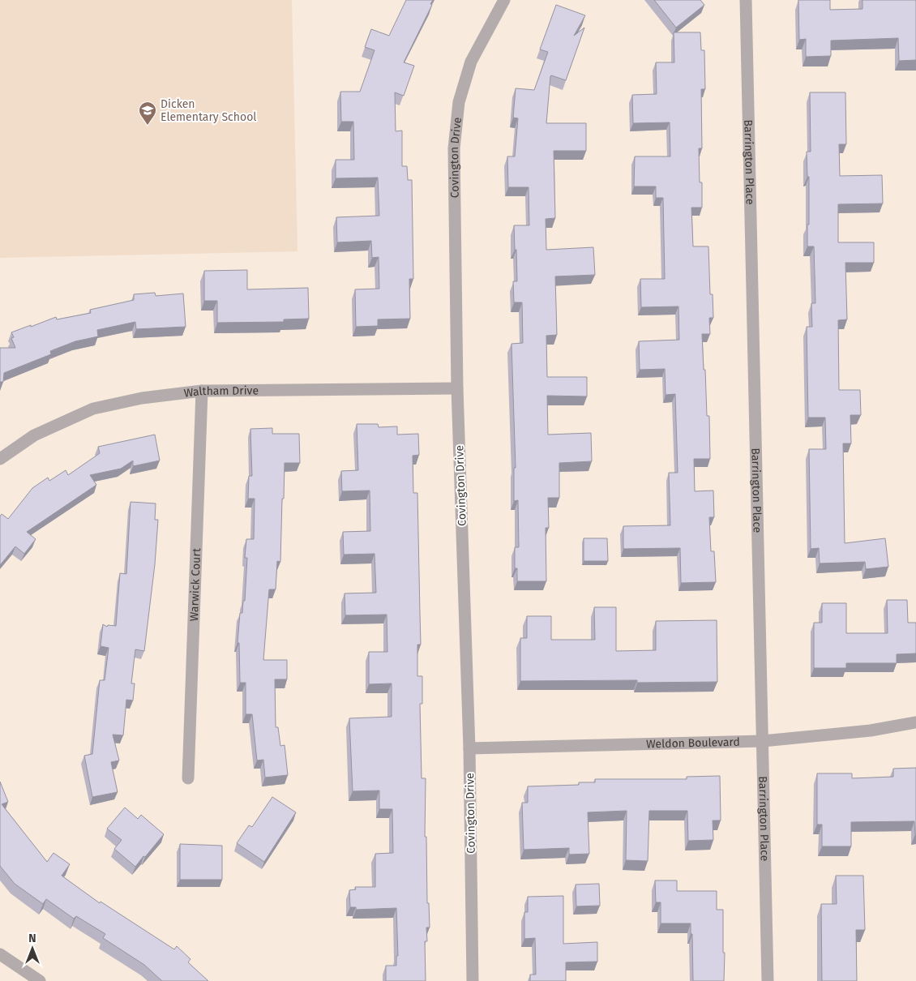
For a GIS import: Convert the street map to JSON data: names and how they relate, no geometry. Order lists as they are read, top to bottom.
{
  "streets": {
    "street": [
      "Covington Drive",
      "Barrington Place",
      "Waltham Drive",
      "Warwick Court",
      "Weldon Boulevard"
    ]
  },
  "crossings": [
    ["Covington Drive", "Waltham Drive"],
    ["Covington Drive", "Weldon Boulevard"],
    ["Barrington Place", "Weldon Boulevard"],
    ["Waltham Drive", "Warwick Court"]
  ],
  "places": {
    "school or university": ["Dicken Elementary School"]
  },
  "north": "top"
}
